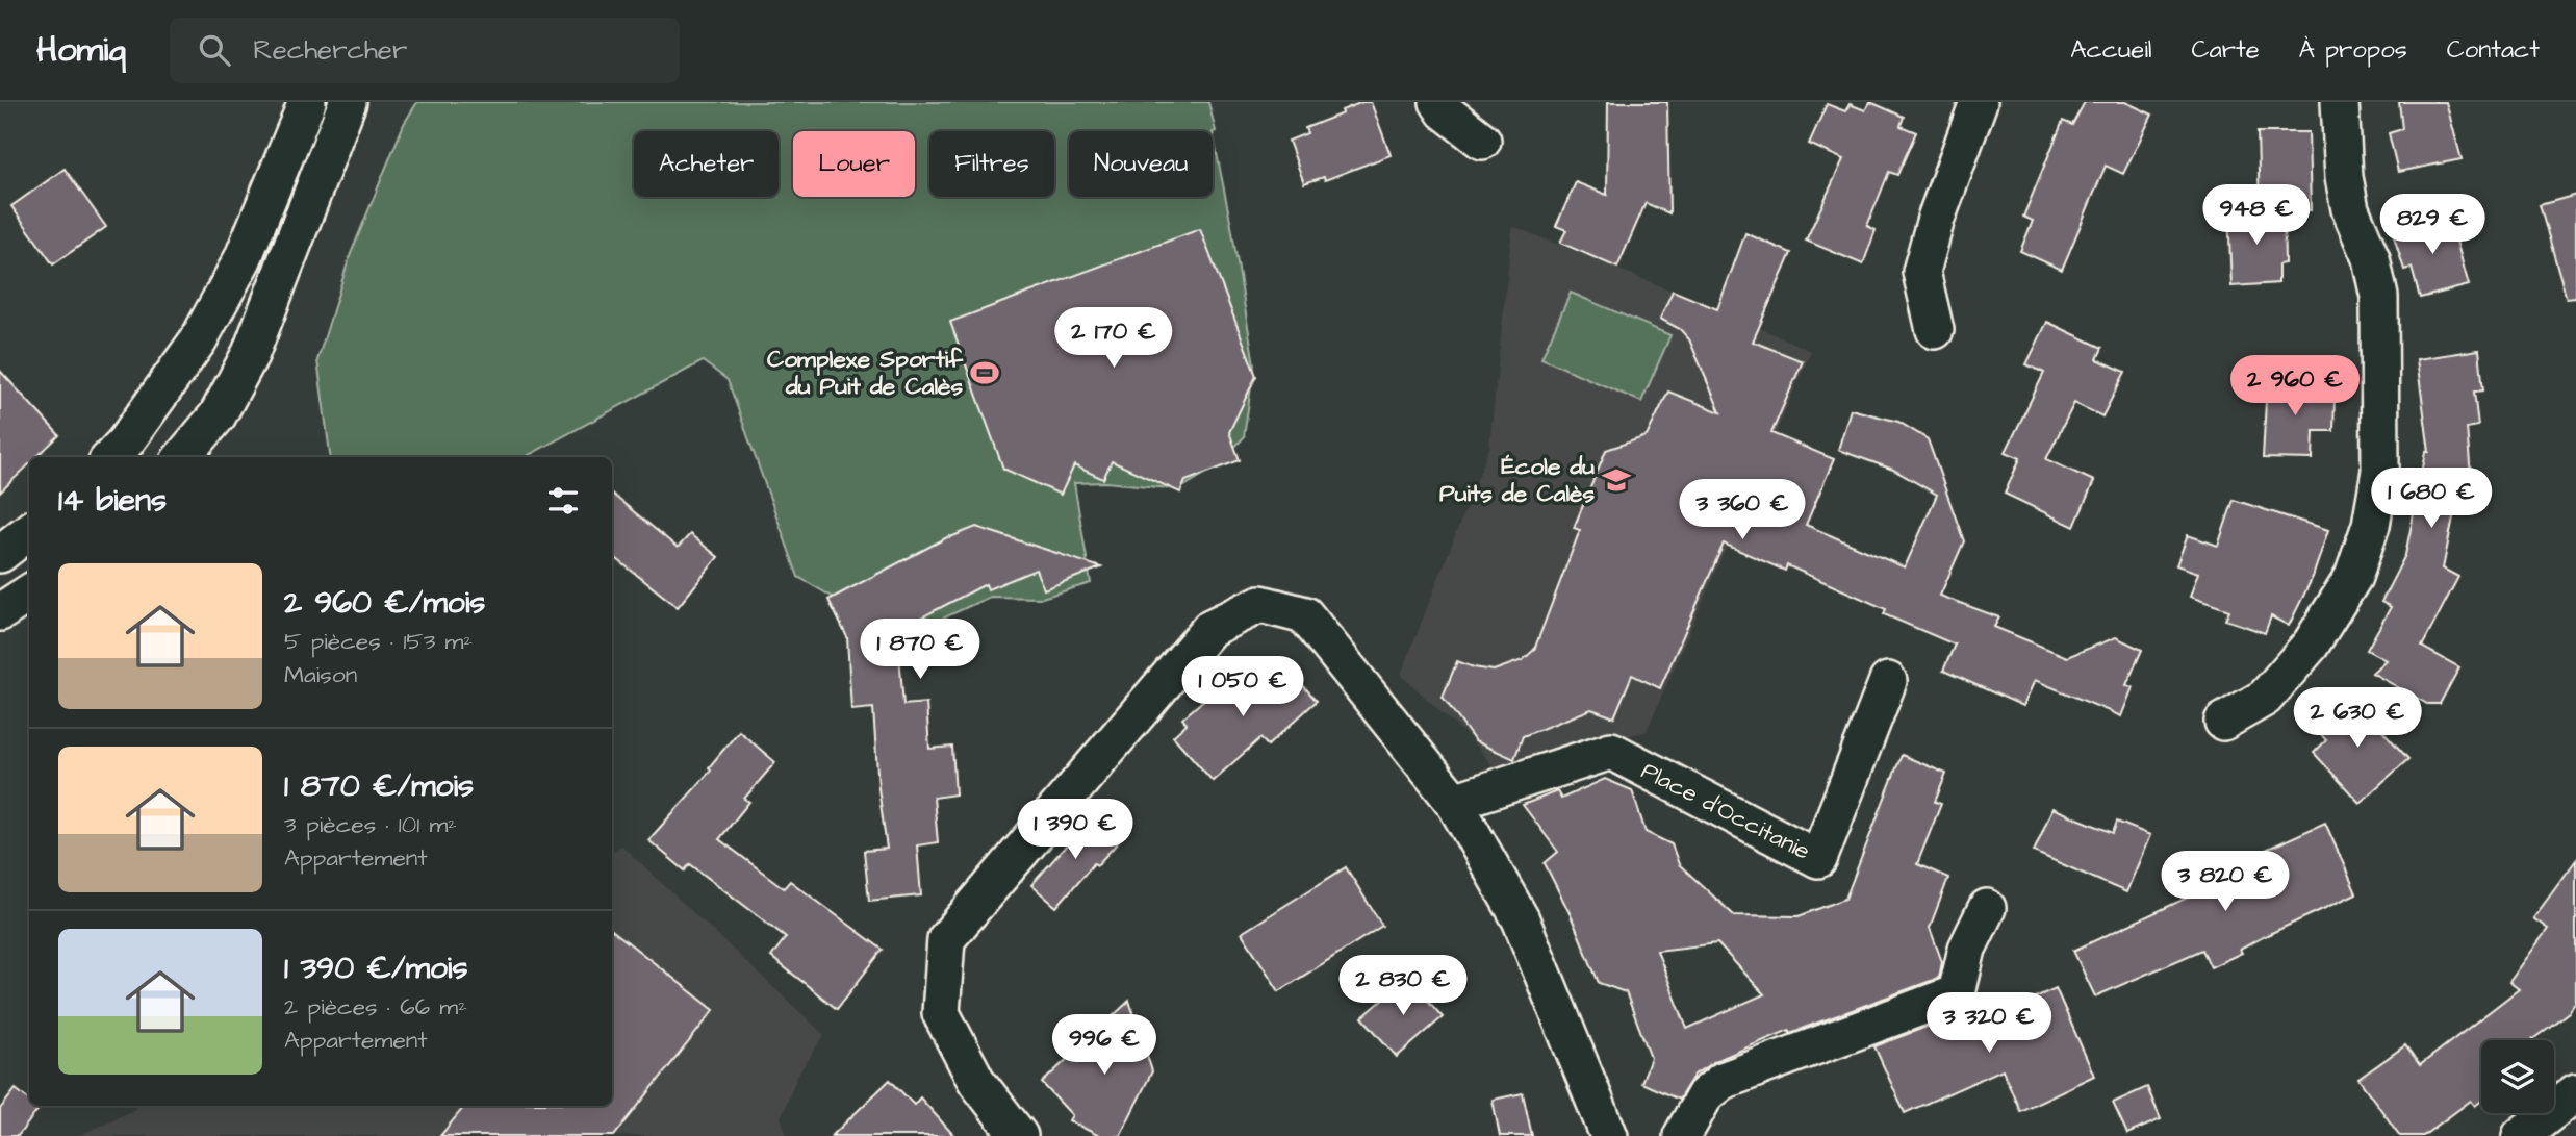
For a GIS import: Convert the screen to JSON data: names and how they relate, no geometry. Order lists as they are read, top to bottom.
{
  "streets": {
    "street": ["Place d'Occitanie"]
  },
  "places": {
    "sports": ["Complexe Sportif du Puit de Calès"],
    "school or university": ["École du Puits de Calès"]
  },
  "page": {
    "header": "Homiq",
    "search": "Rechercher",
    "nav": [
      "Accueil",
      "Carte",
      "À propos",
      "Contact"
    ],
    "chip": [
      "Acheter",
      "Louer",
      "Filtres",
      "Nouveau"
    ],
    "price": [
      "948 €",
      "829 €",
      "2 170 €",
      "2 960 €",
      "1 680 €",
      "3 360 €",
      "1 870 €",
      "1 050 €",
      "2 630 €",
      "1 390 €",
      "3 820 €",
      "2 830 €",
      "3 320 €",
      "996 €"
    ],
    "heading": "14 biens",
    "list": [
      {
        "name": "2 960 €/mois",
        "note": "5 pièces · 153 m² · Maison"
      },
      {
        "name": "1 870 €/mois",
        "note": "3 pièces · 101 m² · Appartement"
      },
      {
        "name": "1 390 €/mois",
        "note": "2 pièces · 66 m² · Appartement"
      }
    ]
  }
}
